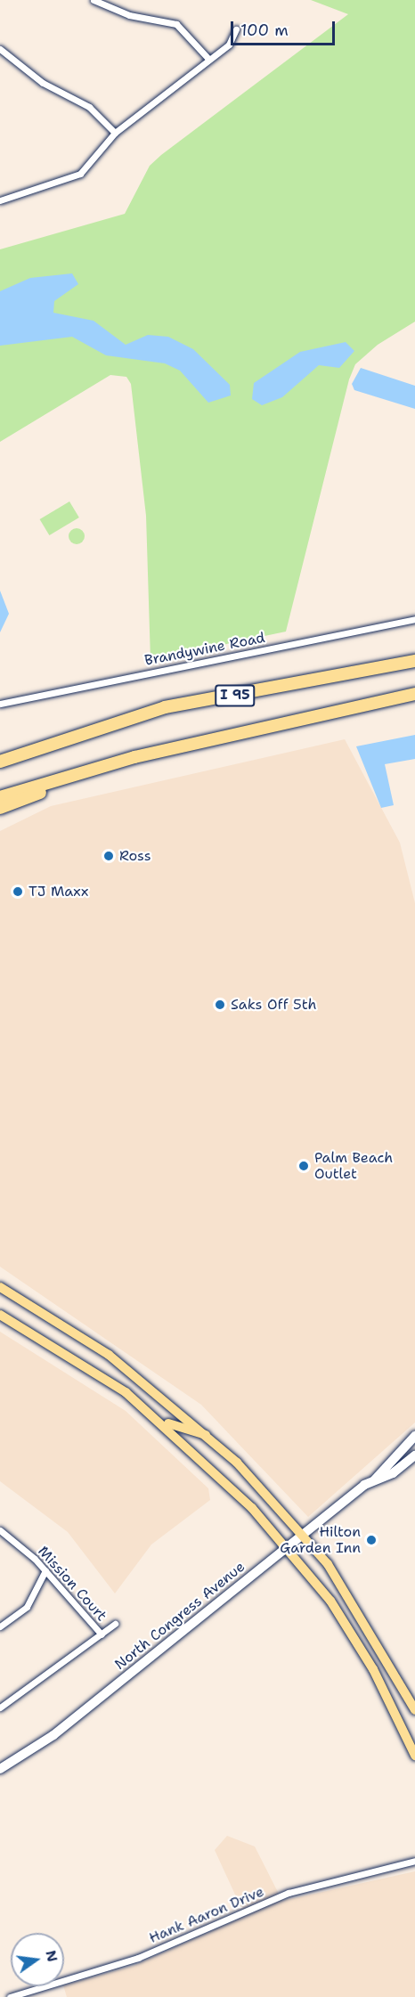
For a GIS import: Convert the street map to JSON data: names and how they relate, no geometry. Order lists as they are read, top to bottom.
{
  "streets": {
    "highway": ["I 95"],
    "street": [
      "Brandywine Road",
      "Mission Court",
      "North Congress Avenue",
      "Hank Aaron Drive"
    ]
  },
  "places": [
    "Ross",
    "TJ Maxx",
    "Saks Off 5th",
    "Palm Beach Outlet",
    "Hilton Garden Inn"
  ],
  "scale_bar": "100 m",
  "north": "right"
}
